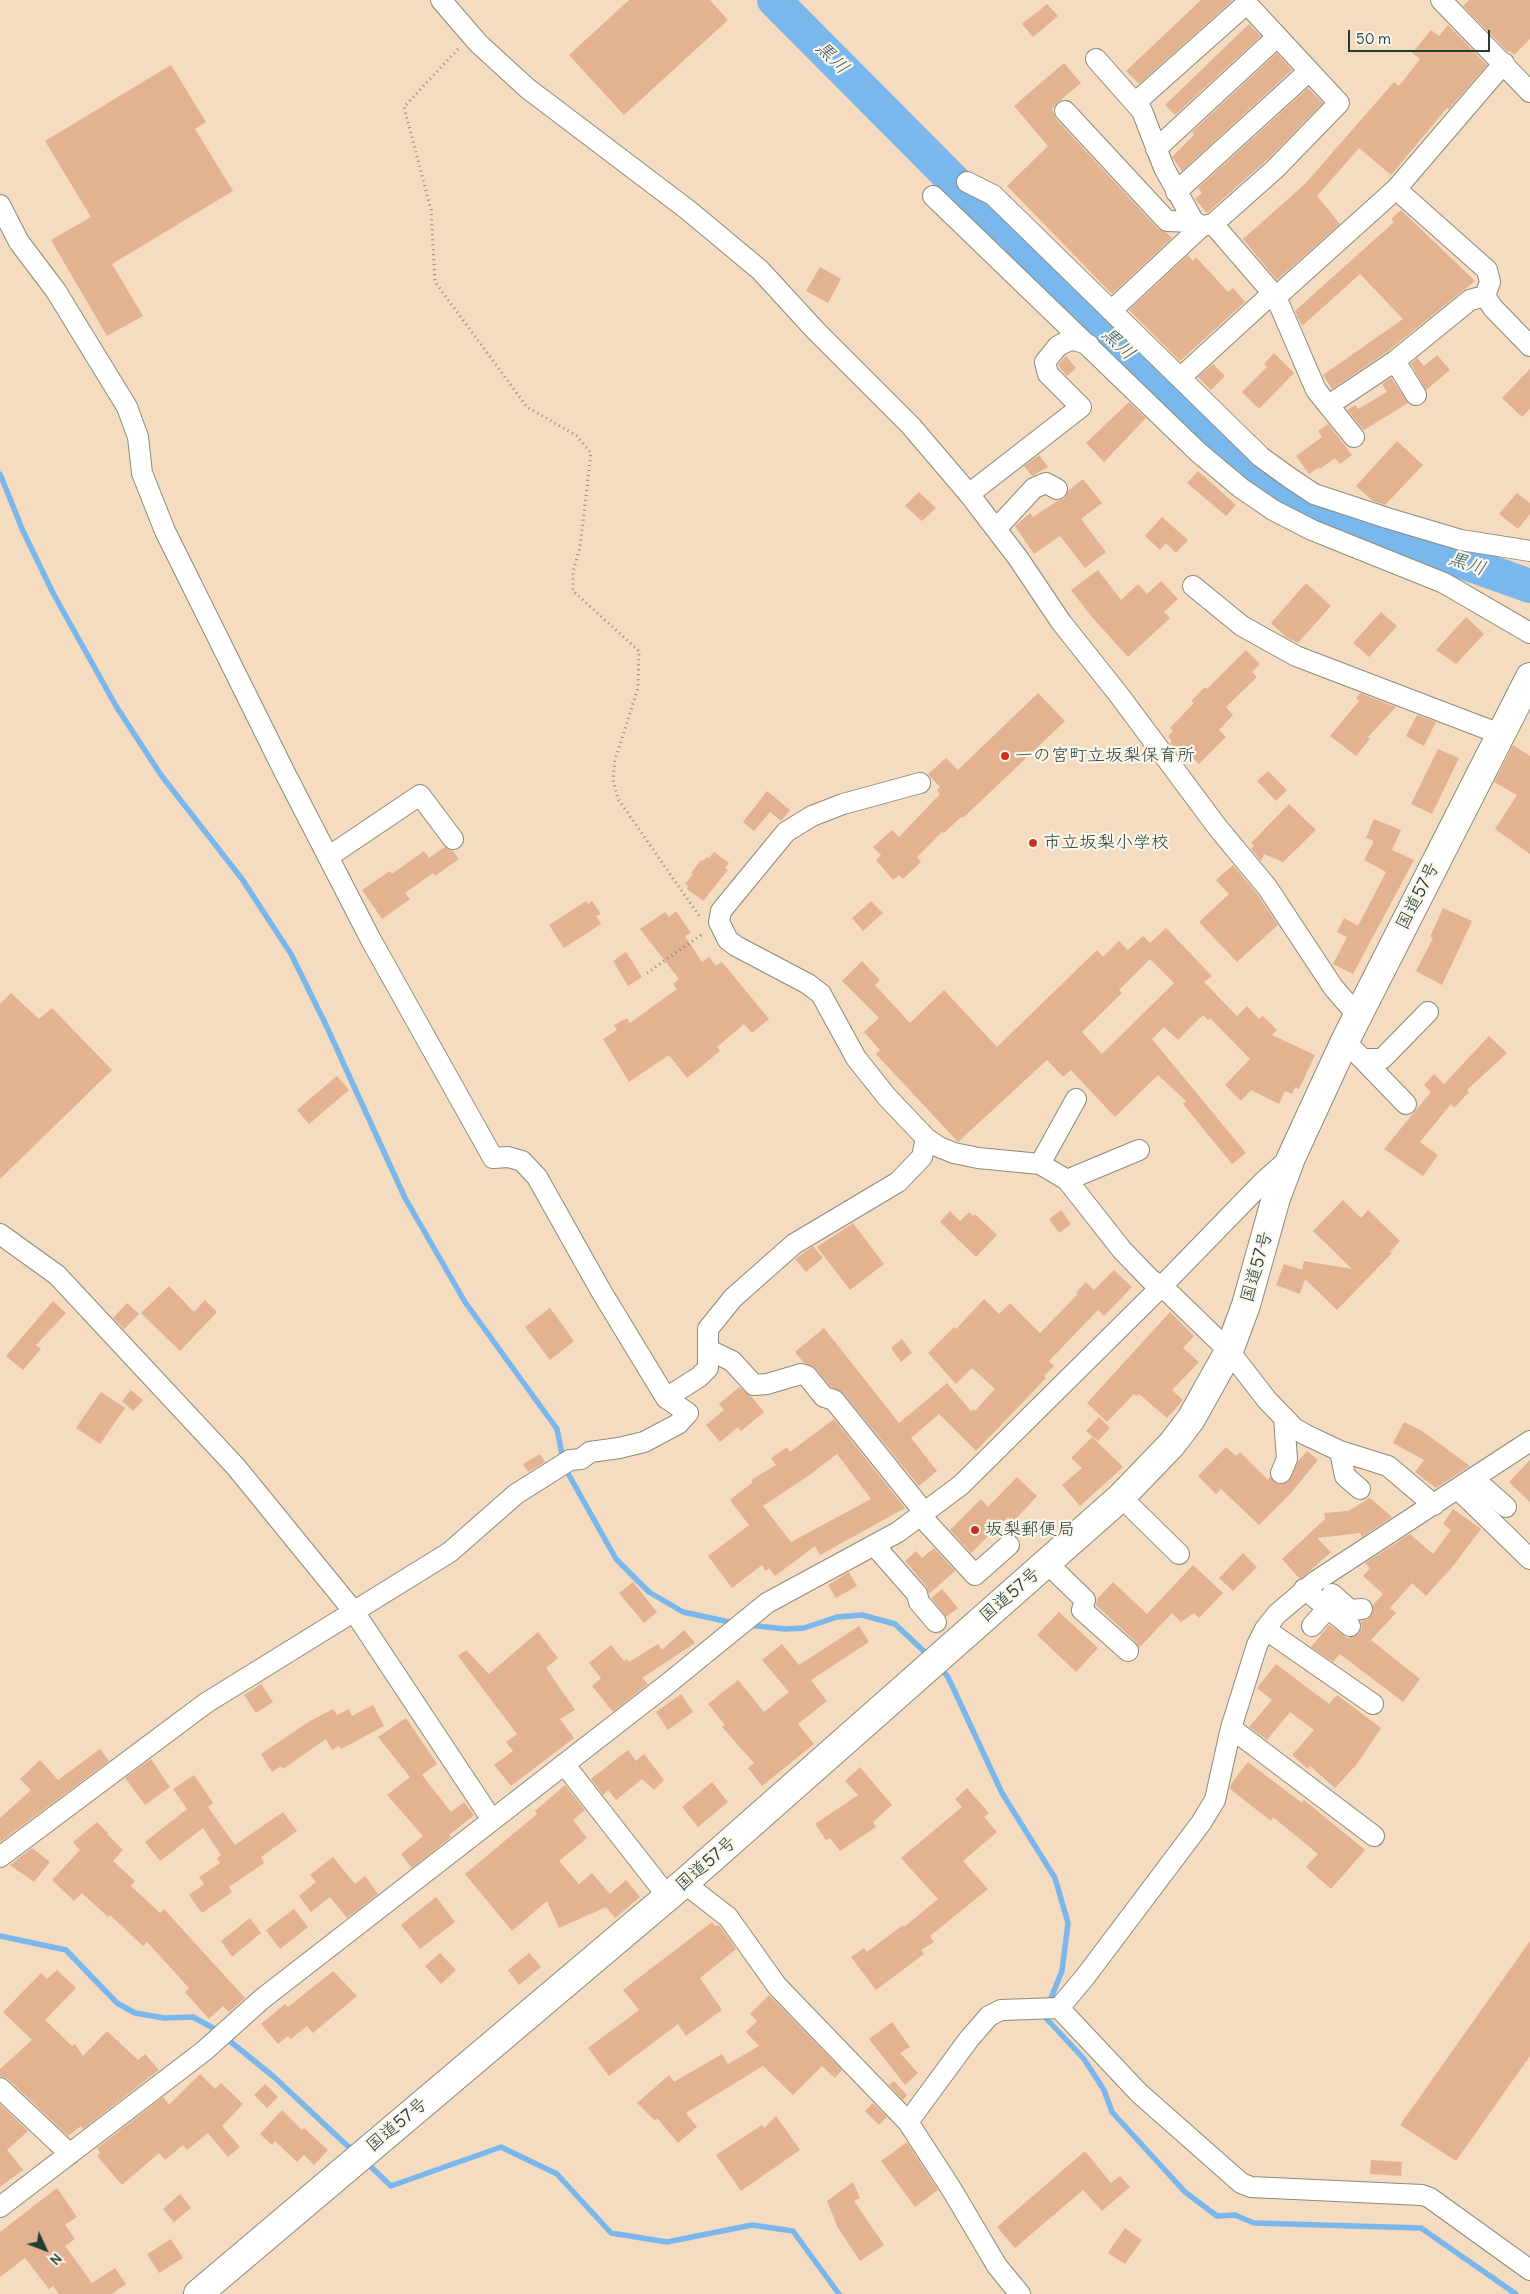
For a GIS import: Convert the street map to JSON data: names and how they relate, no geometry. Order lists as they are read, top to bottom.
{
  "streets": {
    "highway": ["国道57号"]
  },
  "water": ["黒川"],
  "places": ["一の宮町立坂梨保育所", "市立坂梨小学校", "坂梨郵便局"],
  "scale_bar": "50 m",
  "north": "bottom right"
}
